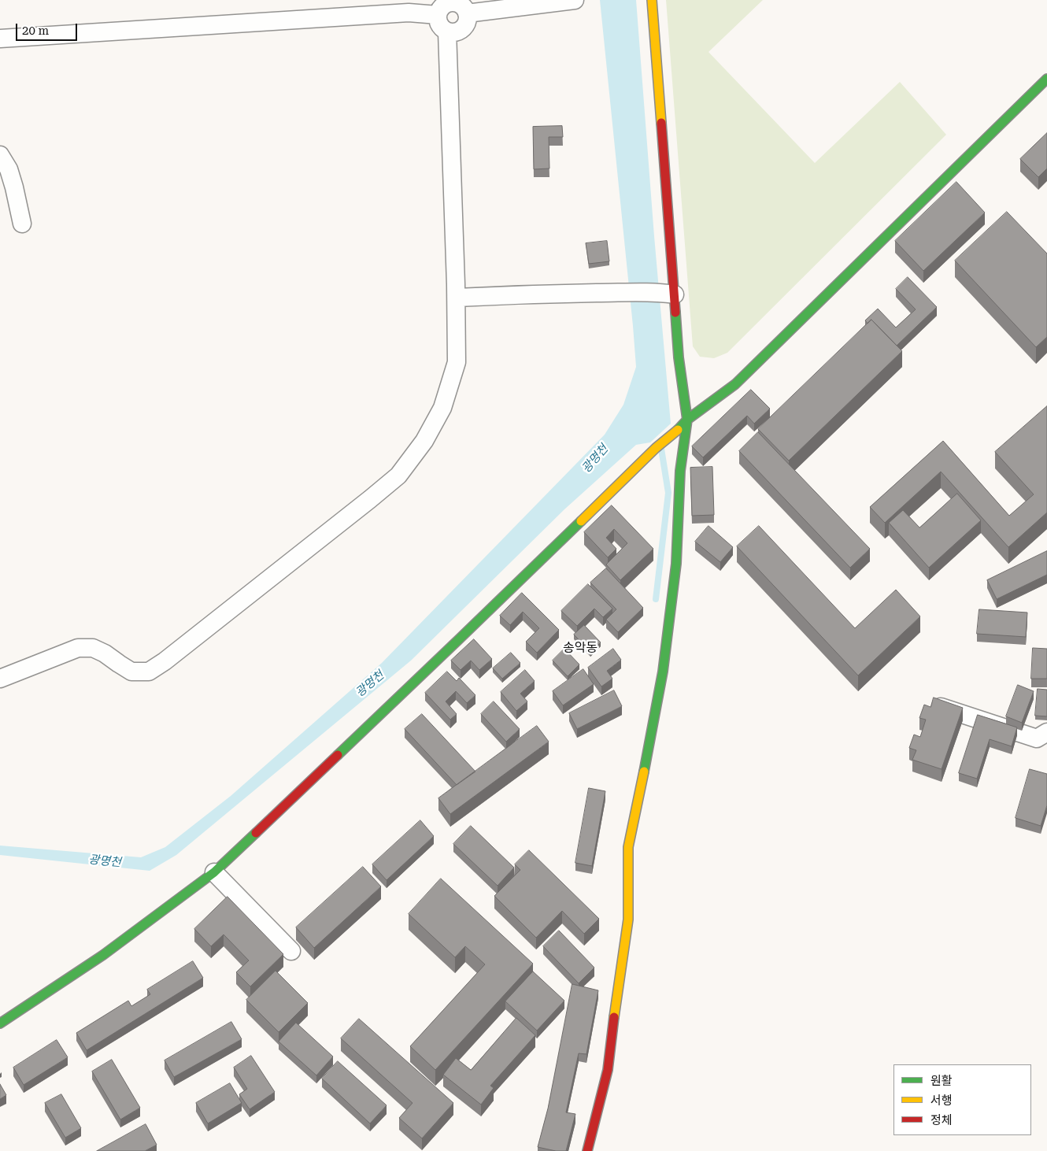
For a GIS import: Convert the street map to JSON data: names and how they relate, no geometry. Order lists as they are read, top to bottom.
{
  "districts": ["송악동"],
  "water": ["광명천"],
  "legend": ["원활", "서행", "정체"],
  "scale_bar": "20 m"
}
